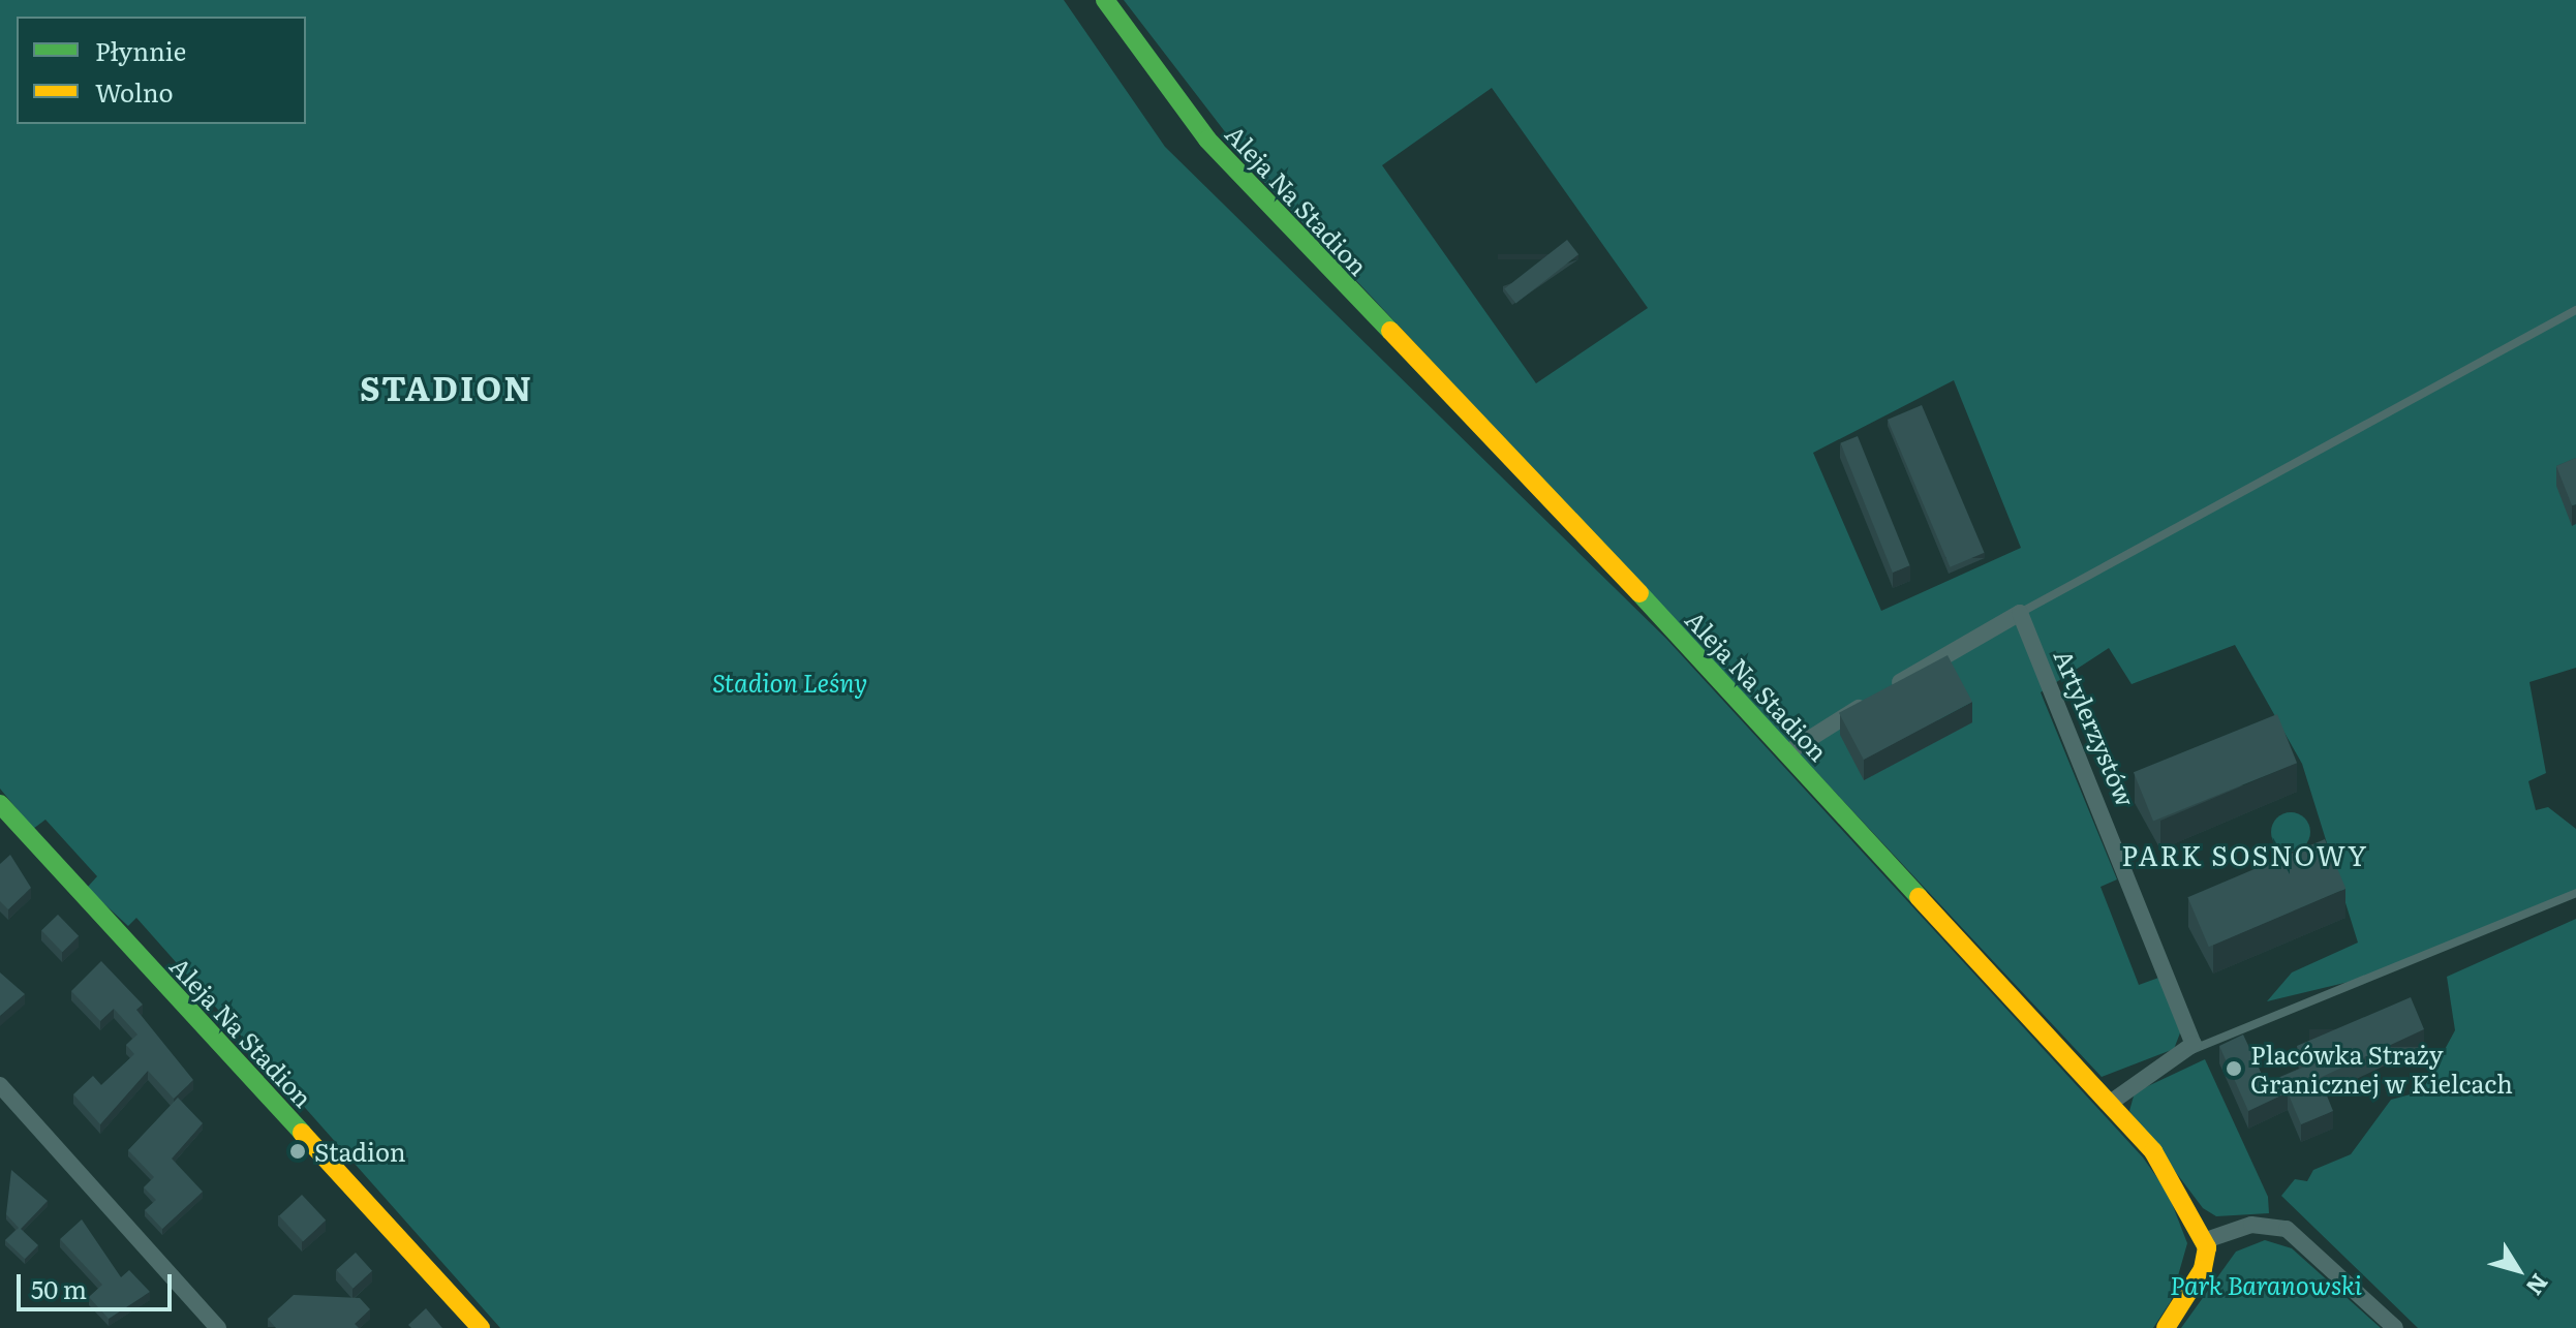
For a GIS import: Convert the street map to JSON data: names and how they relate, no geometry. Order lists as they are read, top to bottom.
{
  "streets": {
    "street": ["Aleja Na Stadion", "Artylerzystów"]
  },
  "districts": ["STADION", "PARK SOSNOWY"],
  "parks": ["Stadion Leśny", "Park Baranowski"],
  "places": ["Placówka Straży Granicznej w Kielcach", "Stadion"],
  "legend": ["Płynnie", "Wolno"],
  "scale_bar": "50 m",
  "north": "bottom right"
}
